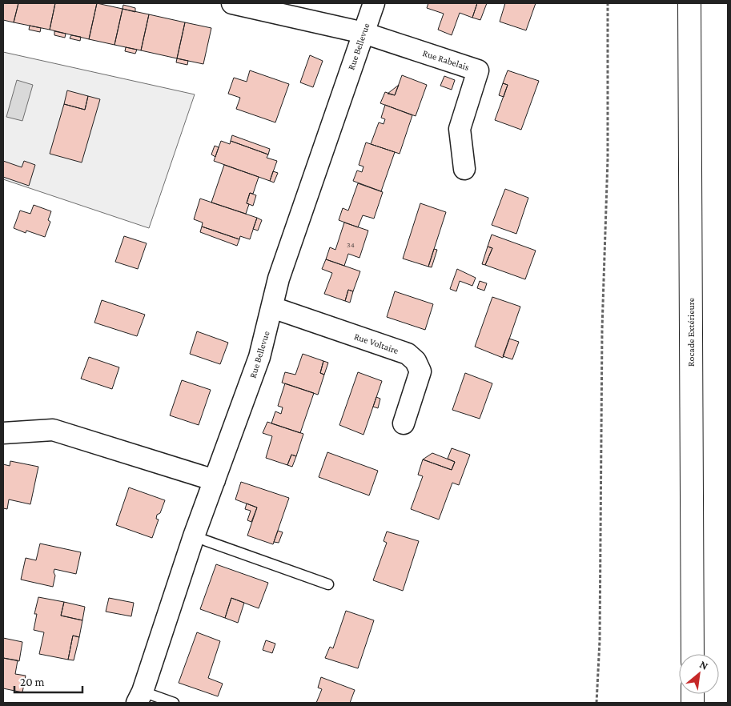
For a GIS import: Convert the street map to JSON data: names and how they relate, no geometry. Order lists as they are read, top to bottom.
{
  "streets": {
    "highway": ["Rocade Extérieure"],
    "street": ["Rue Bellevue", "Rue Rabelais", "Rue Voltaire"]
  },
  "crossings": [
    ["Rue Bellevue", "Rue Rabelais"],
    ["Rue Bellevue", "Rue Voltaire"]
  ],
  "house_numbers": ["34"],
  "scale_bar": "20 m",
  "north": "top right"
}
